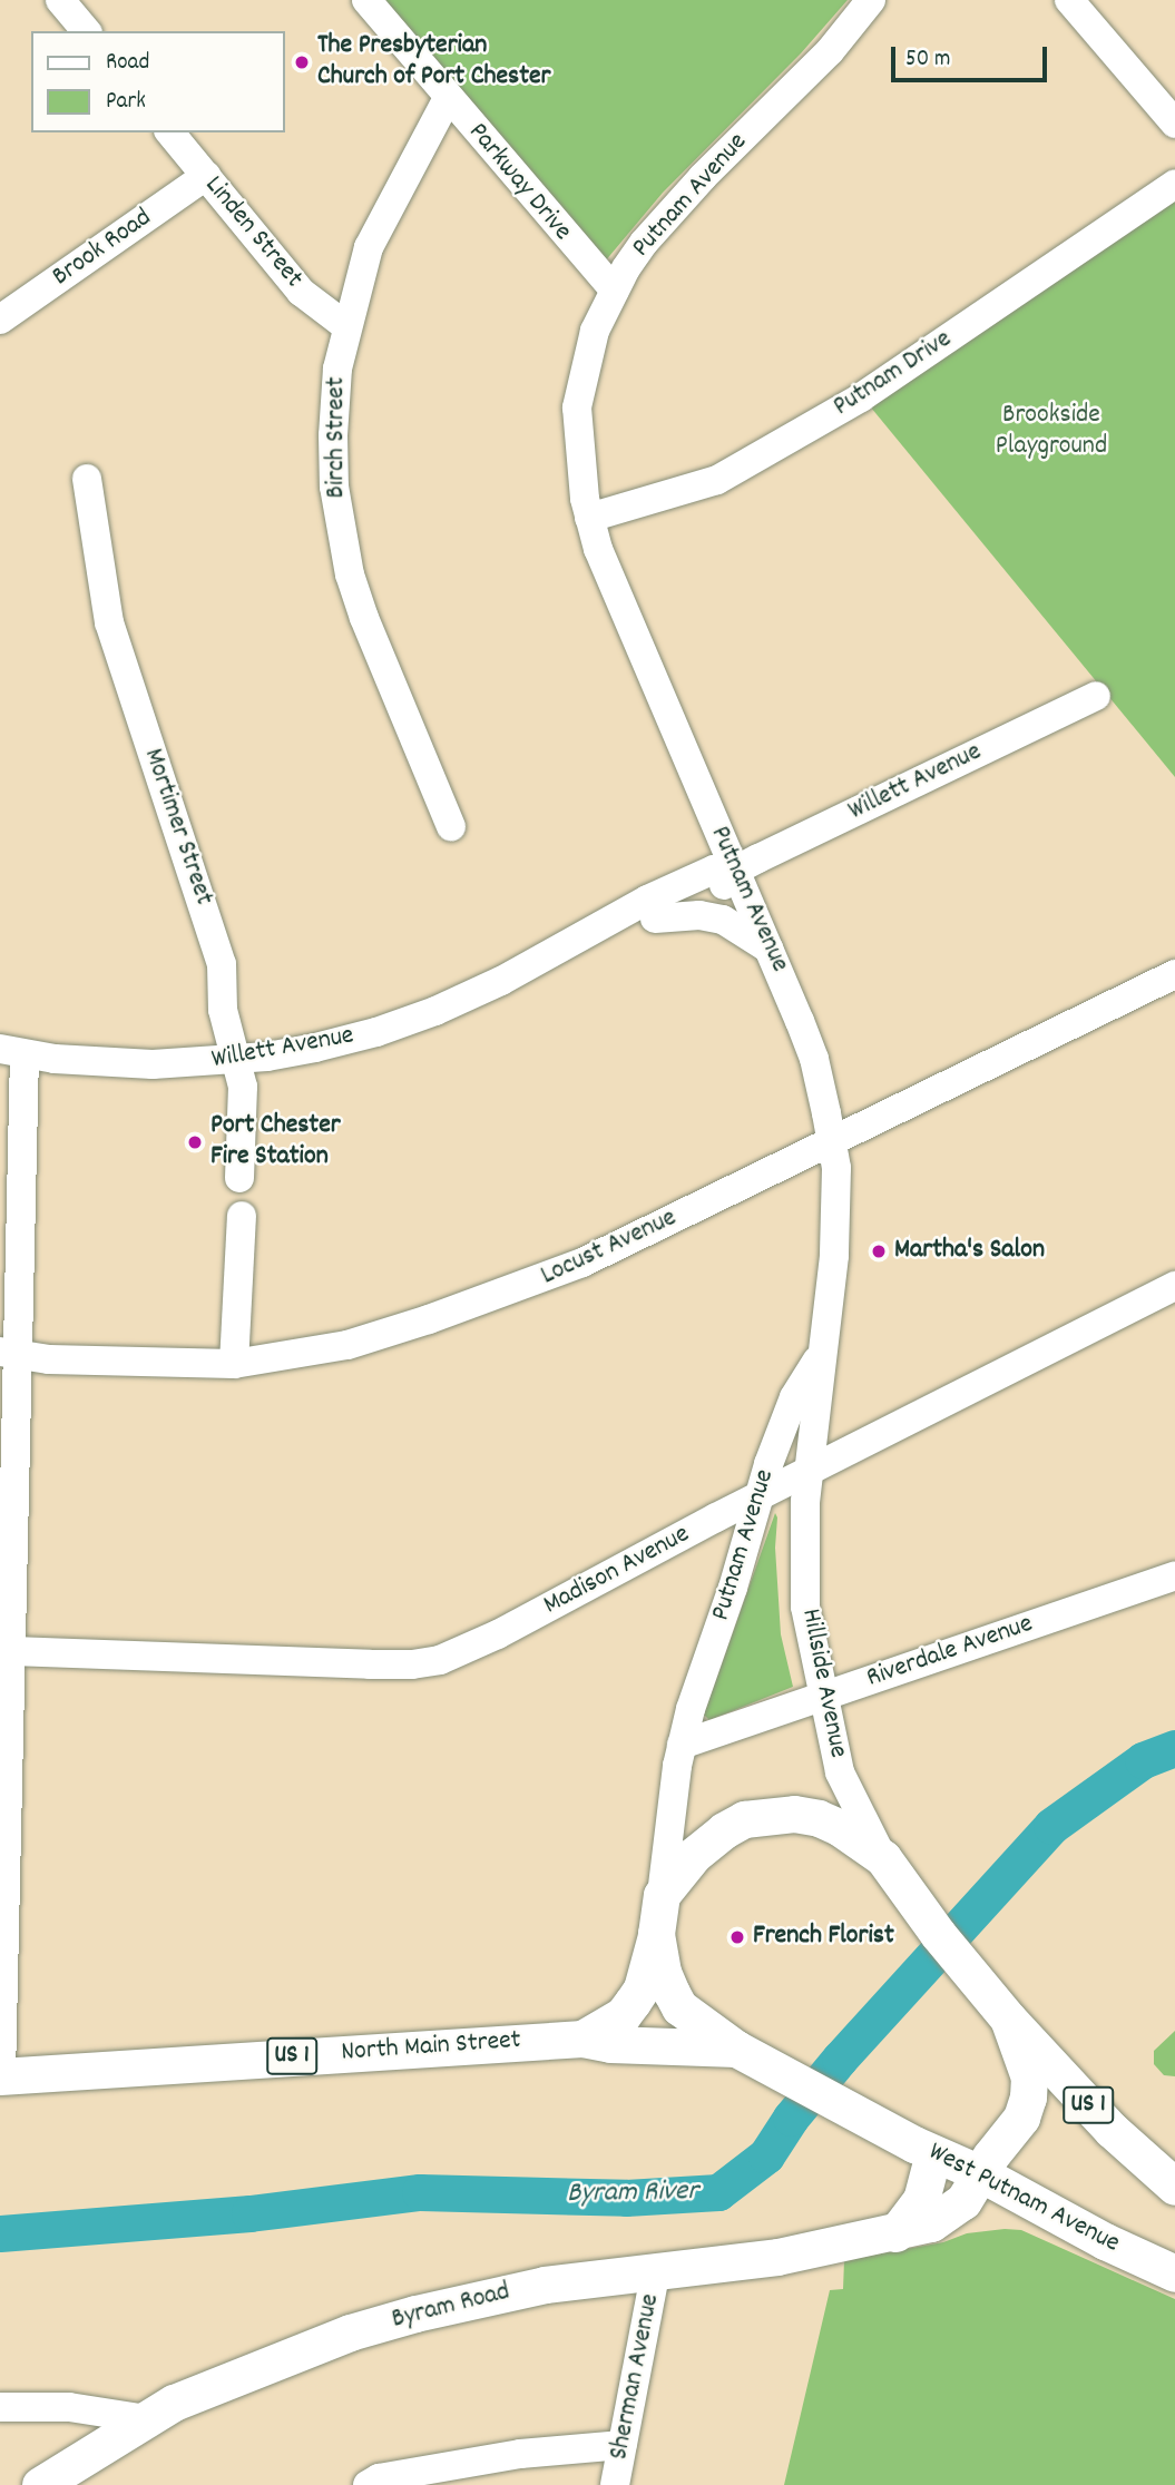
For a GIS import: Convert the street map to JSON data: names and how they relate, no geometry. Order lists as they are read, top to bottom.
{
  "streets": {
    "main road": [
      "Putnam Avenue",
      "Hillside Avenue",
      "North Main Street",
      "US 1",
      "West Putnam Avenue",
      "Byram Road"
    ],
    "street": [
      "Parkway Drive",
      "Linden Street",
      "Brook Road",
      "Putnam Drive",
      "Birch Street",
      "Willett Avenue",
      "Mortimer Street",
      "Locust Avenue",
      "Madison Avenue",
      "Riverdale Avenue",
      "Sherman Avenue"
    ]
  },
  "crossings": [
    ["Parkway Drive", "Putnam Avenue"],
    ["Parkway Drive", "Birch Street"],
    ["Putnam Avenue", "Putnam Drive"],
    ["Putnam Avenue", "Willett Avenue"],
    ["Putnam Avenue", "Locust Avenue"],
    ["Putnam Avenue", "Madison Avenue"],
    ["Putnam Avenue", "Riverdale Avenue"],
    ["Putnam Avenue", "Hillside Avenue"],
    ["Putnam Avenue", "North Main Street"],
    ["Putnam Avenue", "US 1"],
    ["Linden Street", "Brook Road"],
    ["Linden Street", "Birch Street"],
    ["Willett Avenue", "Mortimer Street"],
    ["Madison Avenue", "Hillside Avenue"],
    ["Riverdale Avenue", "Hillside Avenue"],
    ["Hillside Avenue", "US 1"],
    ["Hillside Avenue", "Byram Road"],
    ["North Main Street", "West Putnam Avenue"],
    ["US 1", "Byram Road"],
    ["West Putnam Avenue", "Byram Road"],
    ["Byram Road", "Sherman Avenue"]
  ],
  "water": ["Byram River"],
  "parks": ["Brookside Playground"],
  "places": [
    "The Presbyterian Church of Port Chester",
    "Port Chester Fire Station",
    "Martha's Salon",
    "French Florist"
  ],
  "legend": ["Road", "Park"],
  "scale_bar": "50 m"
}
